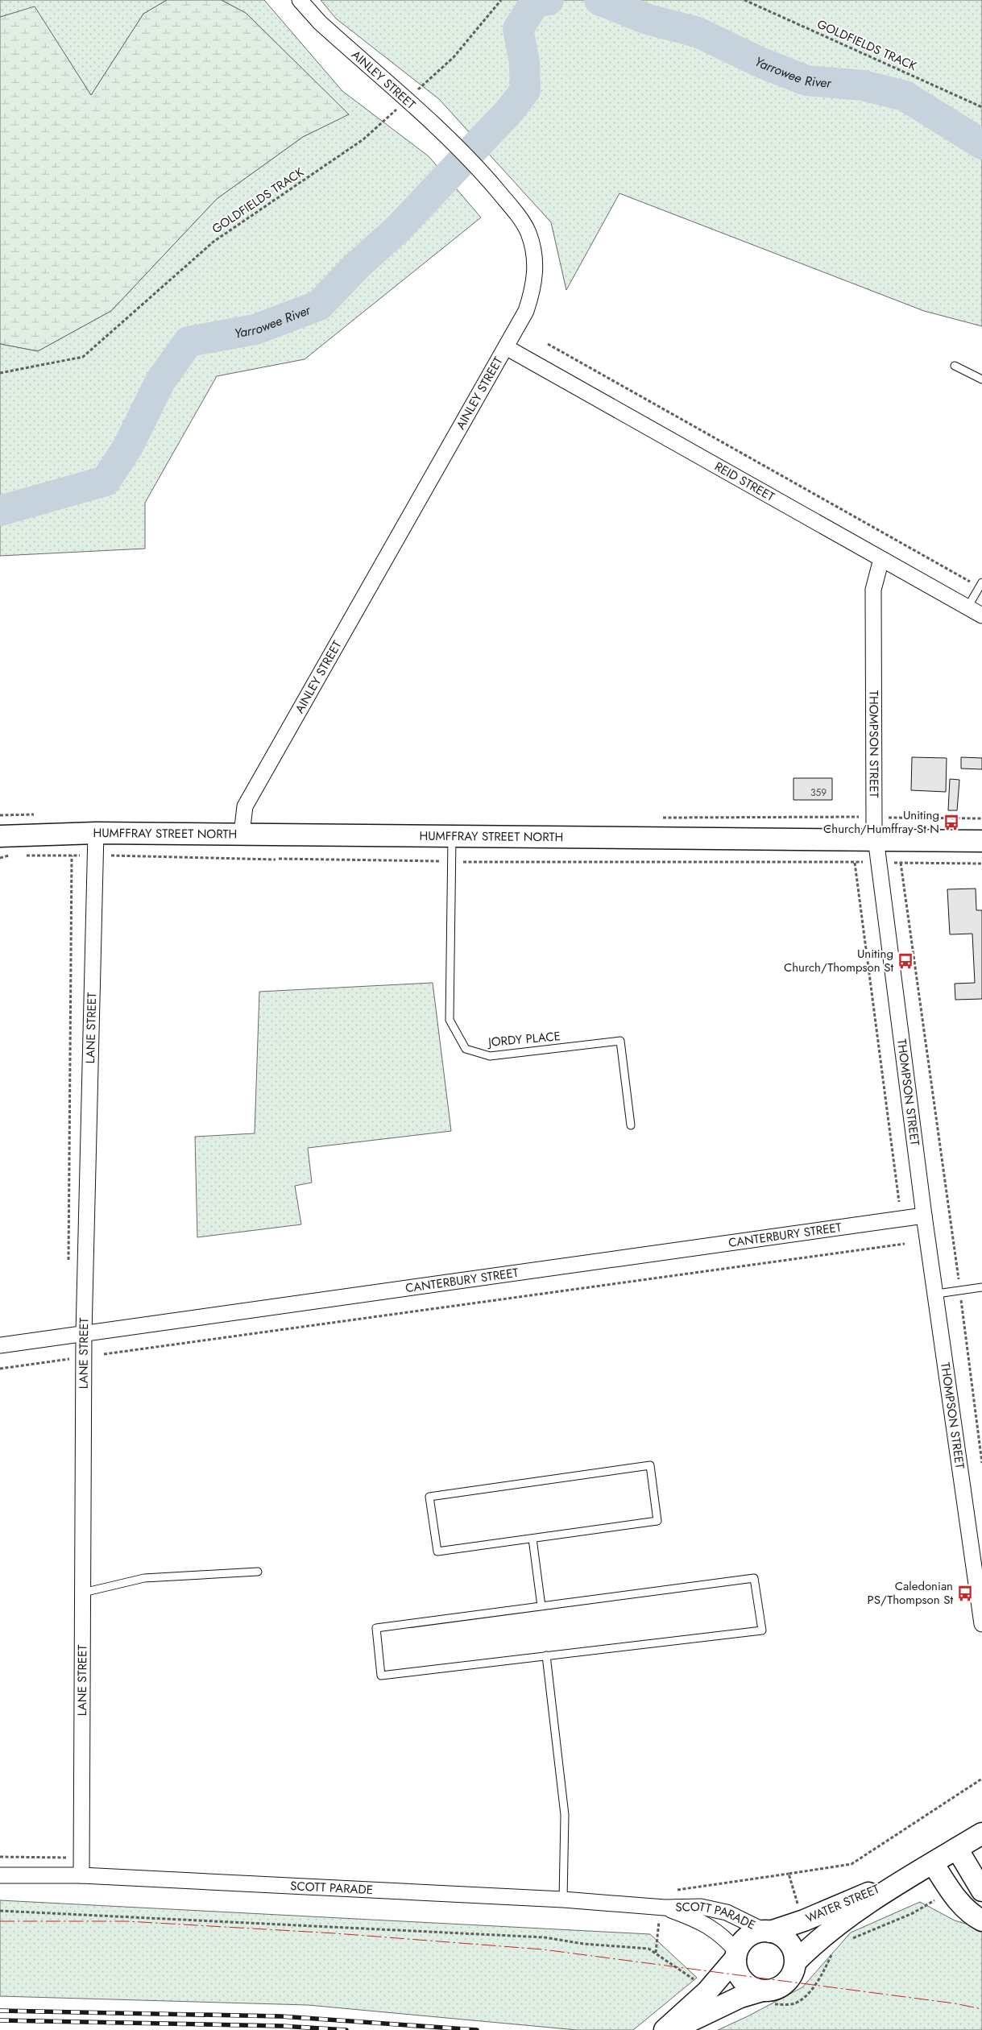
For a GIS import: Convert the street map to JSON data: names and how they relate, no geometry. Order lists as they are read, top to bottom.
{
  "streets": {
    "street": [
      "AINLEY STREET",
      "REID STREET",
      "THOMPSON STREET",
      "HUMFFRAY STREET NORTH",
      "LANE STREET",
      "CANTERBURY STREET",
      "SCOTT PARADE",
      "WATER STREET"
    ],
    "lane": ["JORDY PLACE"],
    "path": ["GOLDFIELDS TRACK"]
  },
  "crossings": [
    ["GOLDFIELDS TRACK", "AINLEY STREET"],
    ["AINLEY STREET", "REID STREET"],
    ["AINLEY STREET", "HUMFFRAY STREET NORTH"],
    ["REID STREET", "THOMPSON STREET"],
    ["THOMPSON STREET", "HUMFFRAY STREET NORTH"],
    ["THOMPSON STREET", "CANTERBURY STREET"],
    ["HUMFFRAY STREET NORTH", "LANE STREET"],
    ["HUMFFRAY STREET NORTH", "JORDY PLACE"],
    ["LANE STREET", "CANTERBURY STREET"],
    ["LANE STREET", "SCOTT PARADE"],
    ["SCOTT PARADE", "WATER STREET"]
  ],
  "water": ["Yarrowee River"],
  "places": {
    "bus stop": ["Uniting Church/Humffray St N", "Uniting Church/Thompson St", "Caledonian PS/Thompson St"]
  },
  "house_numbers": ["359"]
}
